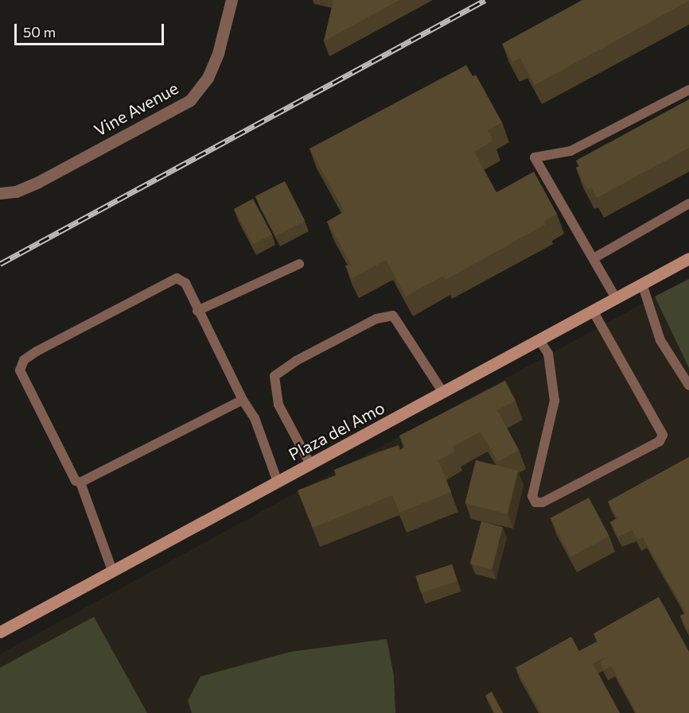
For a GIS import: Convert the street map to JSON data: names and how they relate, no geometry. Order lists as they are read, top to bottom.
{
  "streets": {
    "main road": ["Plaza del Amo"],
    "street": ["Vine Avenue"]
  },
  "scale_bar": "50 m"
}
